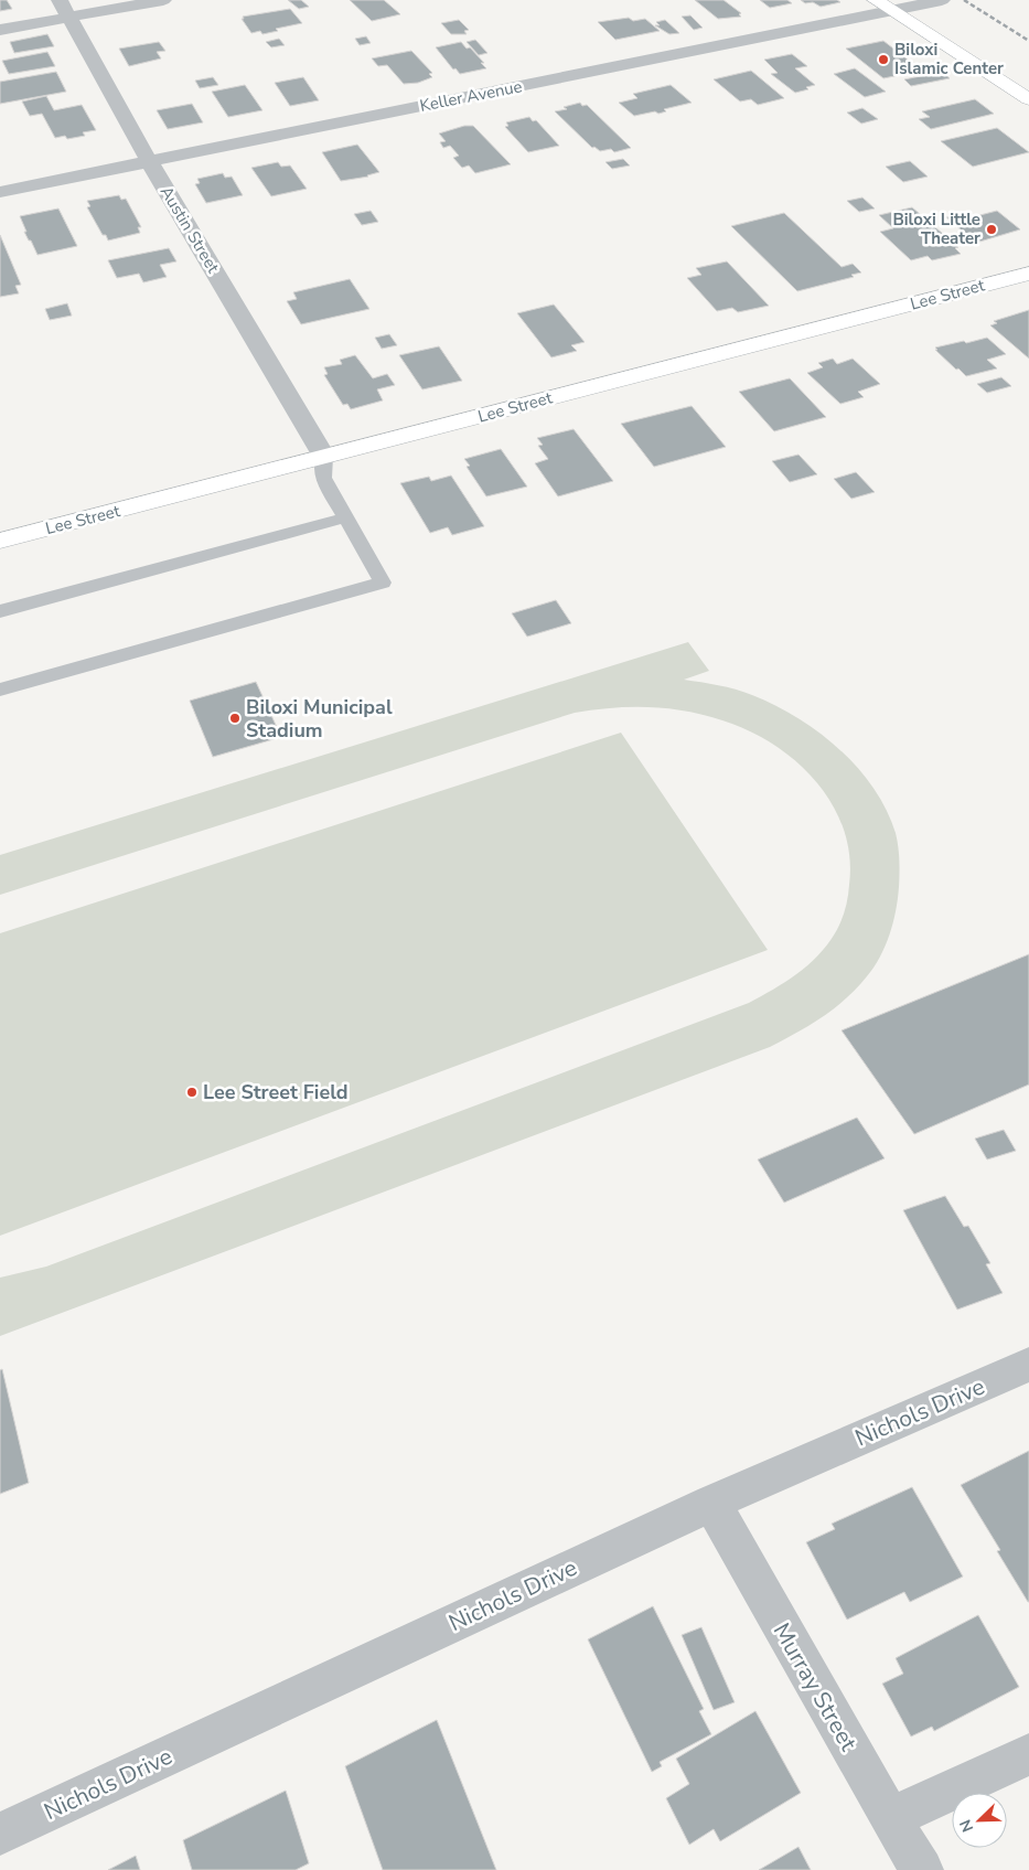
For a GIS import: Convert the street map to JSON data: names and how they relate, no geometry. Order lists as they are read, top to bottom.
{
  "streets": {
    "street": [
      "Keller Avenue",
      "Austin Street",
      "Lee Street",
      "Nichols Drive",
      "Murray Street"
    ]
  },
  "crossings": [
    ["Keller Avenue", "Austin Street"],
    ["Austin Street", "Lee Street"],
    ["Nichols Drive", "Murray Street"]
  ],
  "places": [
    "Biloxi Islamic Center",
    "Biloxi Little Theater",
    "Biloxi Municipal Stadium",
    "Lee Street Field"
  ],
  "north": "bottom left"
}
